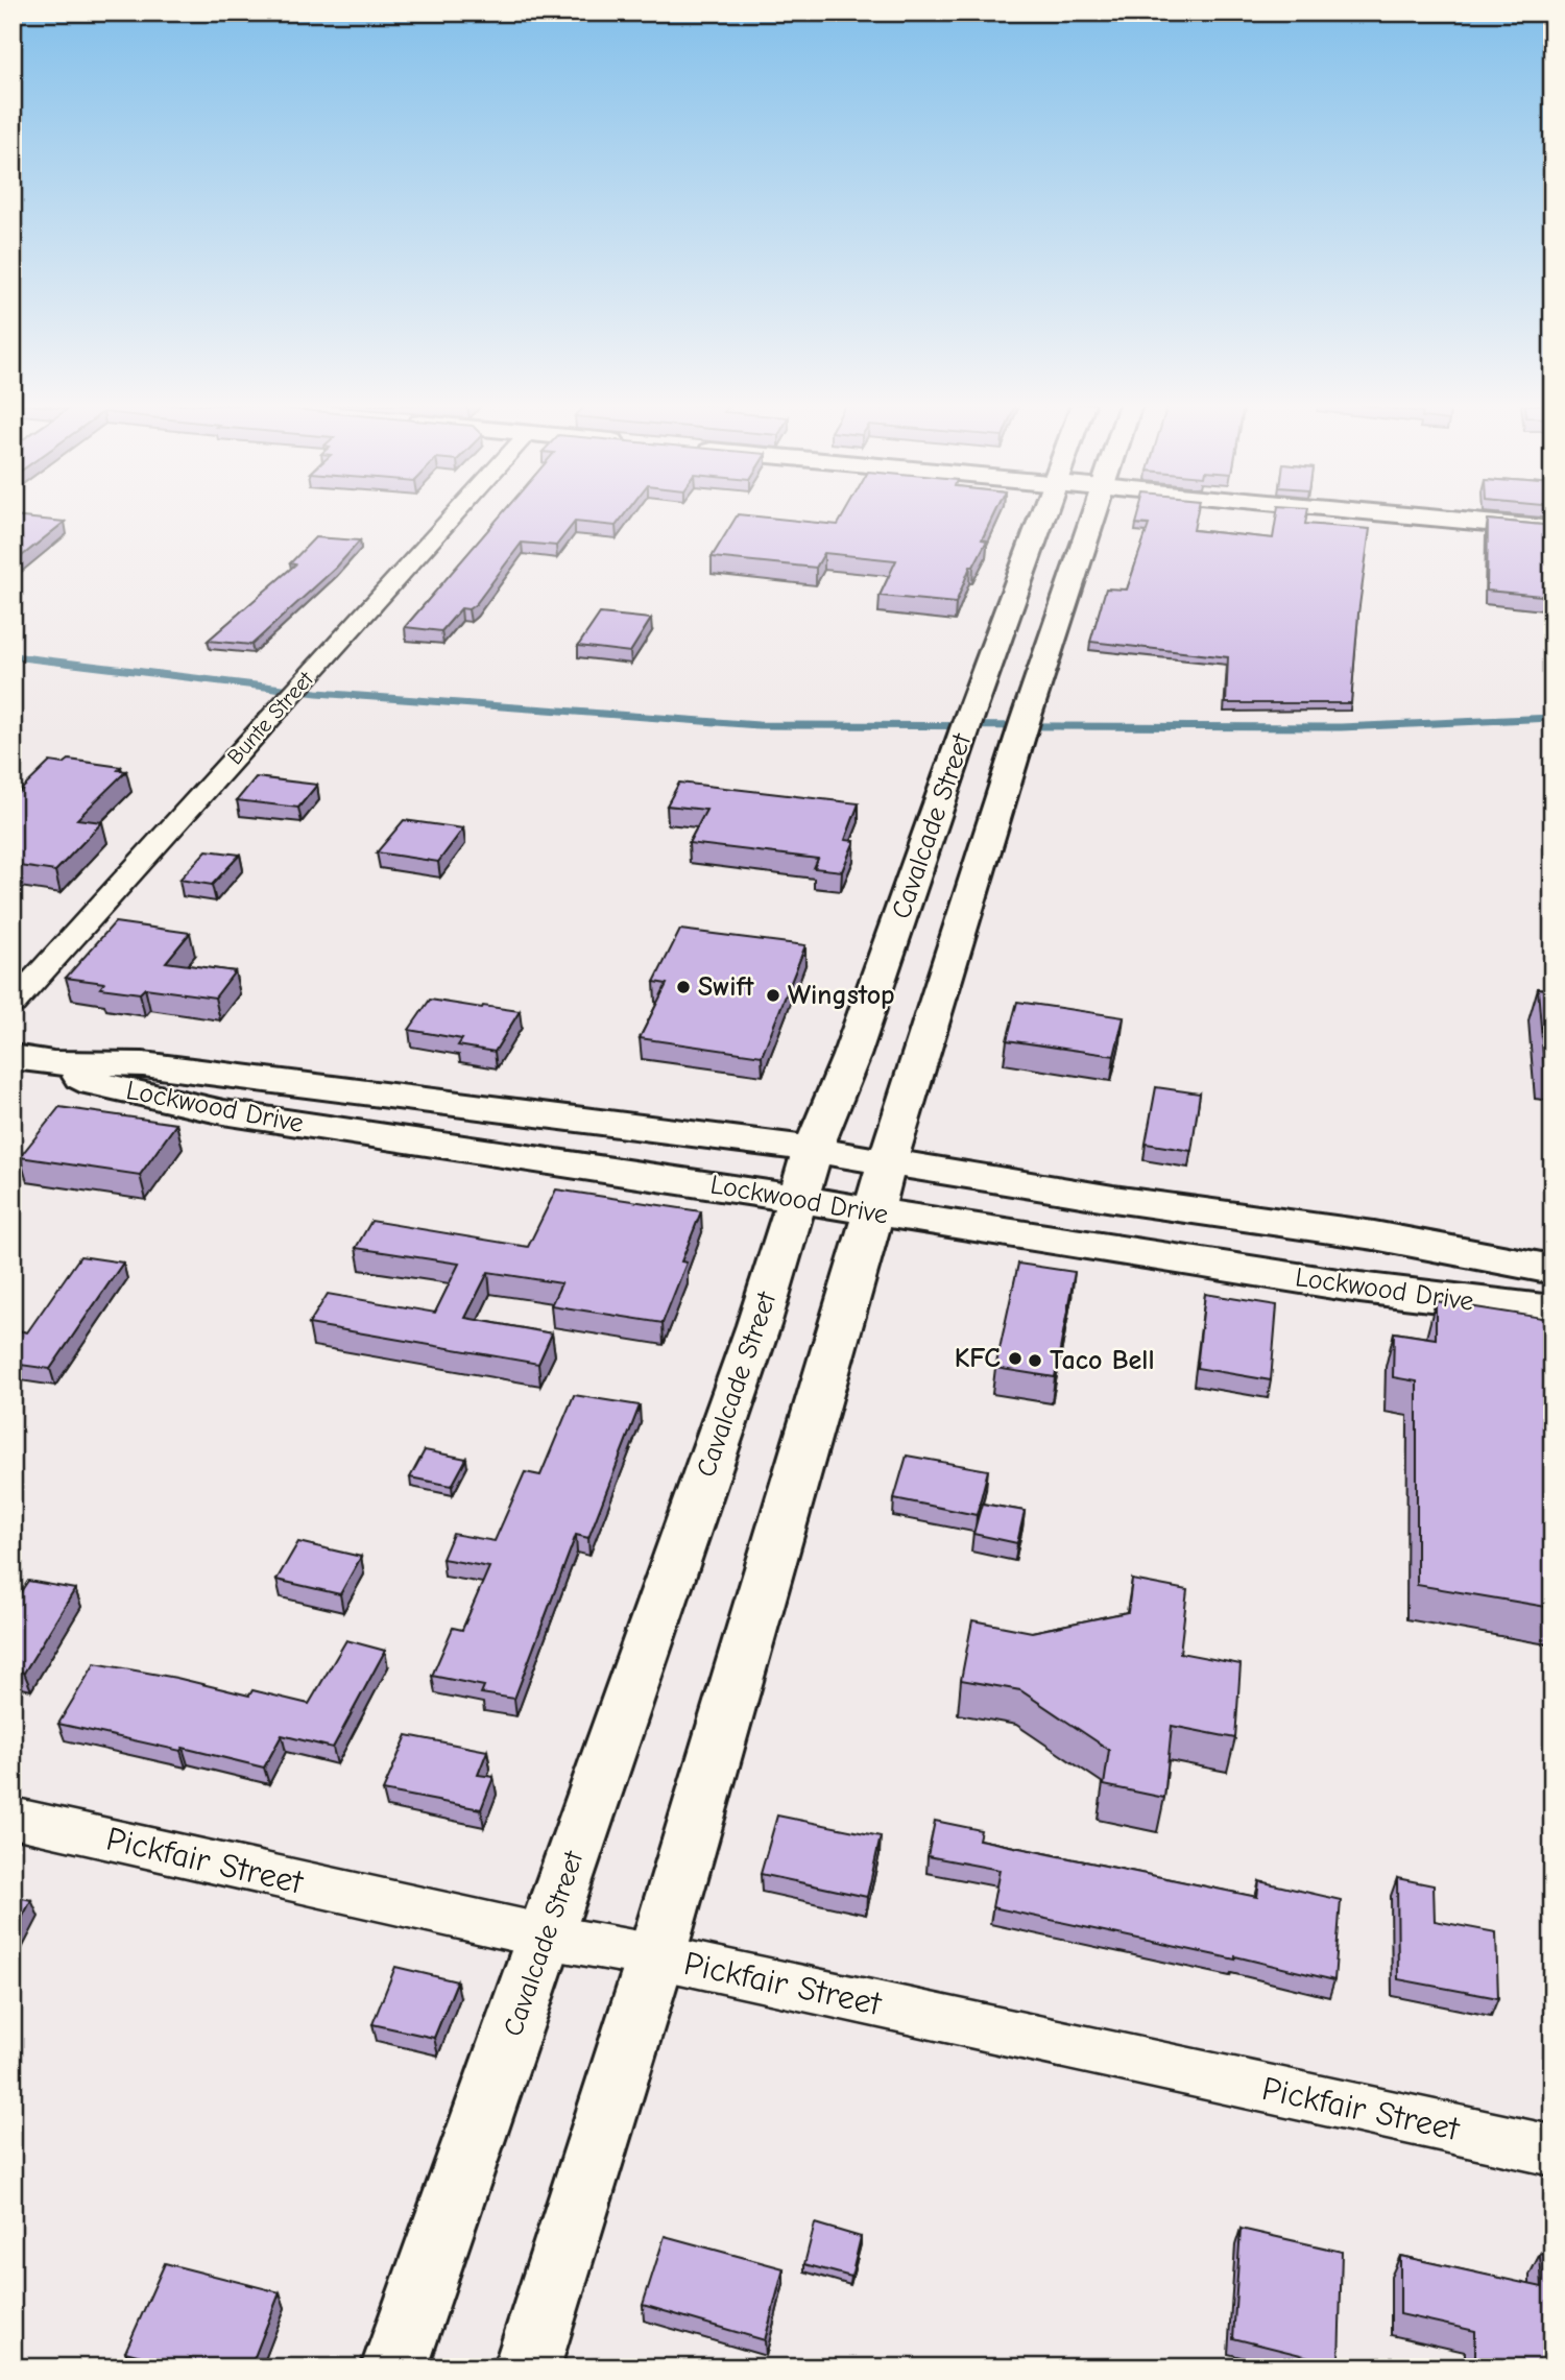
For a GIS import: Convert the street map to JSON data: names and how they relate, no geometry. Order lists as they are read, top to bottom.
{
  "streets": {
    "main road": ["Cavalcade Street", "Lockwood Drive"],
    "street": ["Bunte Street", "Pickfair Street"]
  },
  "crossings": [
    ["Cavalcade Street", "Lockwood Drive"],
    ["Cavalcade Street", "Pickfair Street"]
  ],
  "places": [
    "Swift",
    "Wingstop",
    "KFC",
    "Taco Bell"
  ]
}
